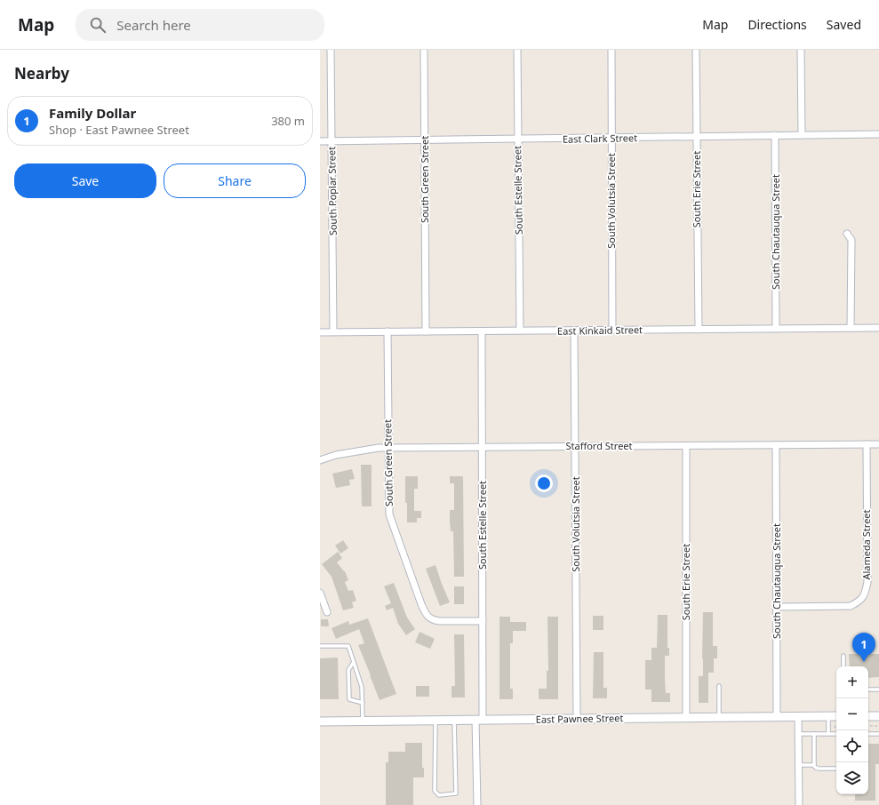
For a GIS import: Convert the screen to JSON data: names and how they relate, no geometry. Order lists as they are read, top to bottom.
{
  "streets": {
    "main road": ["East Pawnee Street"],
    "street": [
      "East Clark Street",
      "South Green Street",
      "South Erie Street",
      "South Estelle Street",
      "South Poplar Street",
      "South Volutsia Street",
      "South Chautauqua Street",
      "East Kinkaid Street",
      "Stafford Street",
      "Alameda Street"
    ]
  },
  "crossings": [
    ["East Clark Street", "South Green Street"],
    ["East Clark Street", "South Erie Street"],
    ["East Clark Street", "South Estelle Street"],
    ["East Clark Street", "South Poplar Street"],
    ["East Clark Street", "South Volutsia Street"],
    ["East Clark Street", "South Chautauqua Street"],
    ["South Green Street", "South Estelle Street"],
    ["South Green Street", "East Kinkaid Street"],
    ["South Green Street", "Stafford Street"],
    ["South Erie Street", "East Kinkaid Street"],
    ["South Erie Street", "Stafford Street"],
    ["South Erie Street", "East Pawnee Street"],
    ["South Estelle Street", "East Kinkaid Street"],
    ["South Estelle Street", "Stafford Street"],
    ["South Estelle Street", "East Pawnee Street"],
    ["South Poplar Street", "East Kinkaid Street"],
    ["South Volutsia Street", "East Kinkaid Street"],
    ["South Volutsia Street", "Stafford Street"],
    ["South Volutsia Street", "East Pawnee Street"],
    ["South Chautauqua Street", "East Kinkaid Street"],
    ["South Chautauqua Street", "Stafford Street"],
    ["South Chautauqua Street", "Alameda Street"],
    ["South Chautauqua Street", "East Pawnee Street"],
    ["Stafford Street", "Alameda Street"]
  ],
  "page": {
    "header": "Map",
    "search": "Search here",
    "nav": ["Map", "Directions", "Saved"],
    "heading": "Nearby",
    "list": [
      {
        "mark": "1",
        "name": "Family Dollar",
        "note": "Shop · East Pawnee Street",
        "value": "380 m"
      }
    ],
    "buttons": ["Save", "Share"],
    "pins": "1",
    "map_buttons": ["+", "−"]
  }
}
